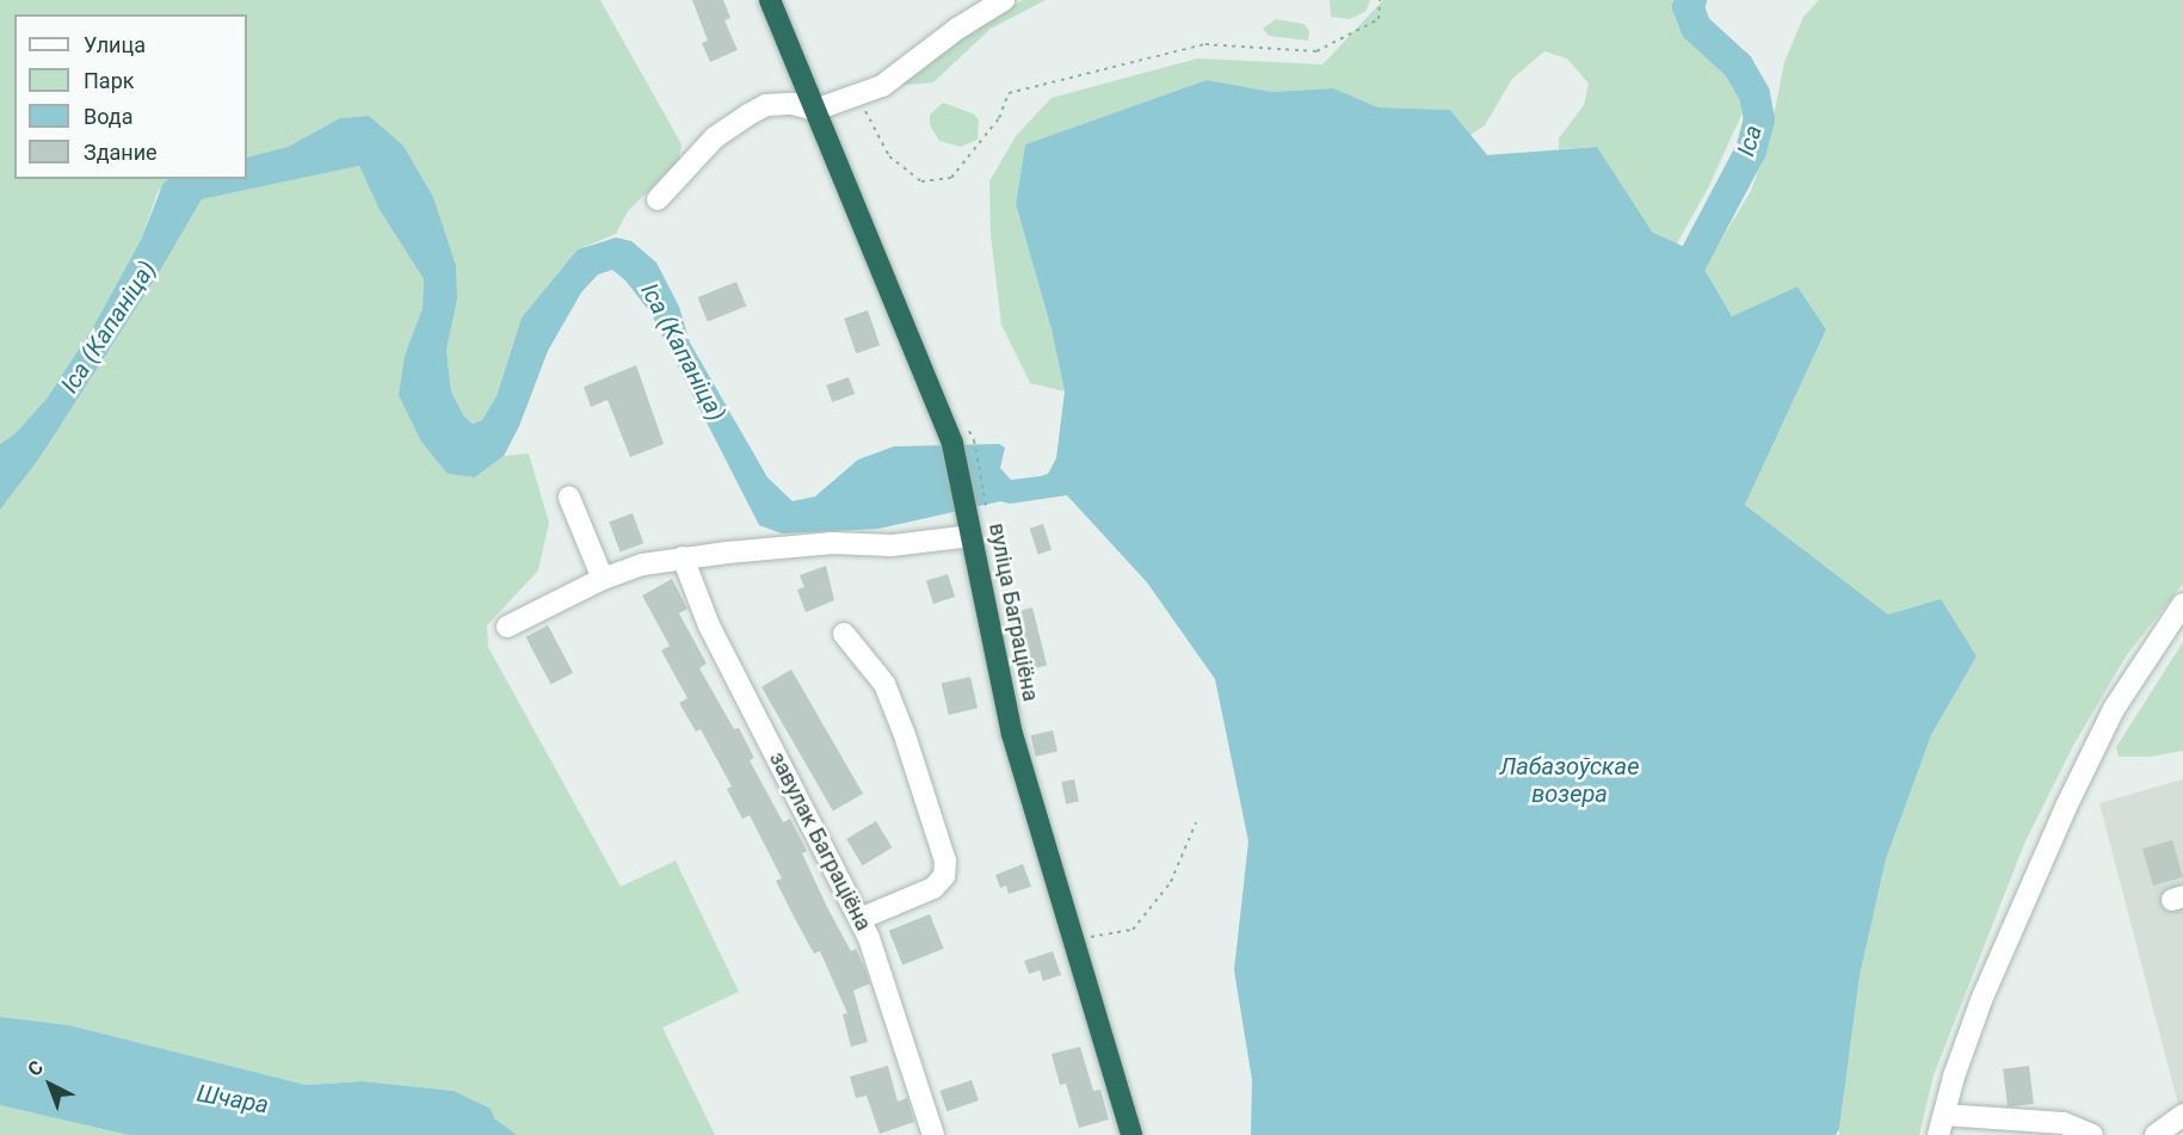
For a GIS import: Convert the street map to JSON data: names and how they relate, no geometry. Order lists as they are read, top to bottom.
{
  "streets": {
    "highway": ["вуліца Баграціёна"],
    "street": ["завулак Баграціёна"]
  },
  "water": [
    "Іса",
    "Іса (Капаніца)",
    "Лабазоўскае возера",
    "Шчара"
  ],
  "legend": [
    "Улица",
    "Парк",
    "Вода",
    "Здание"
  ],
  "north": "top left"
}
